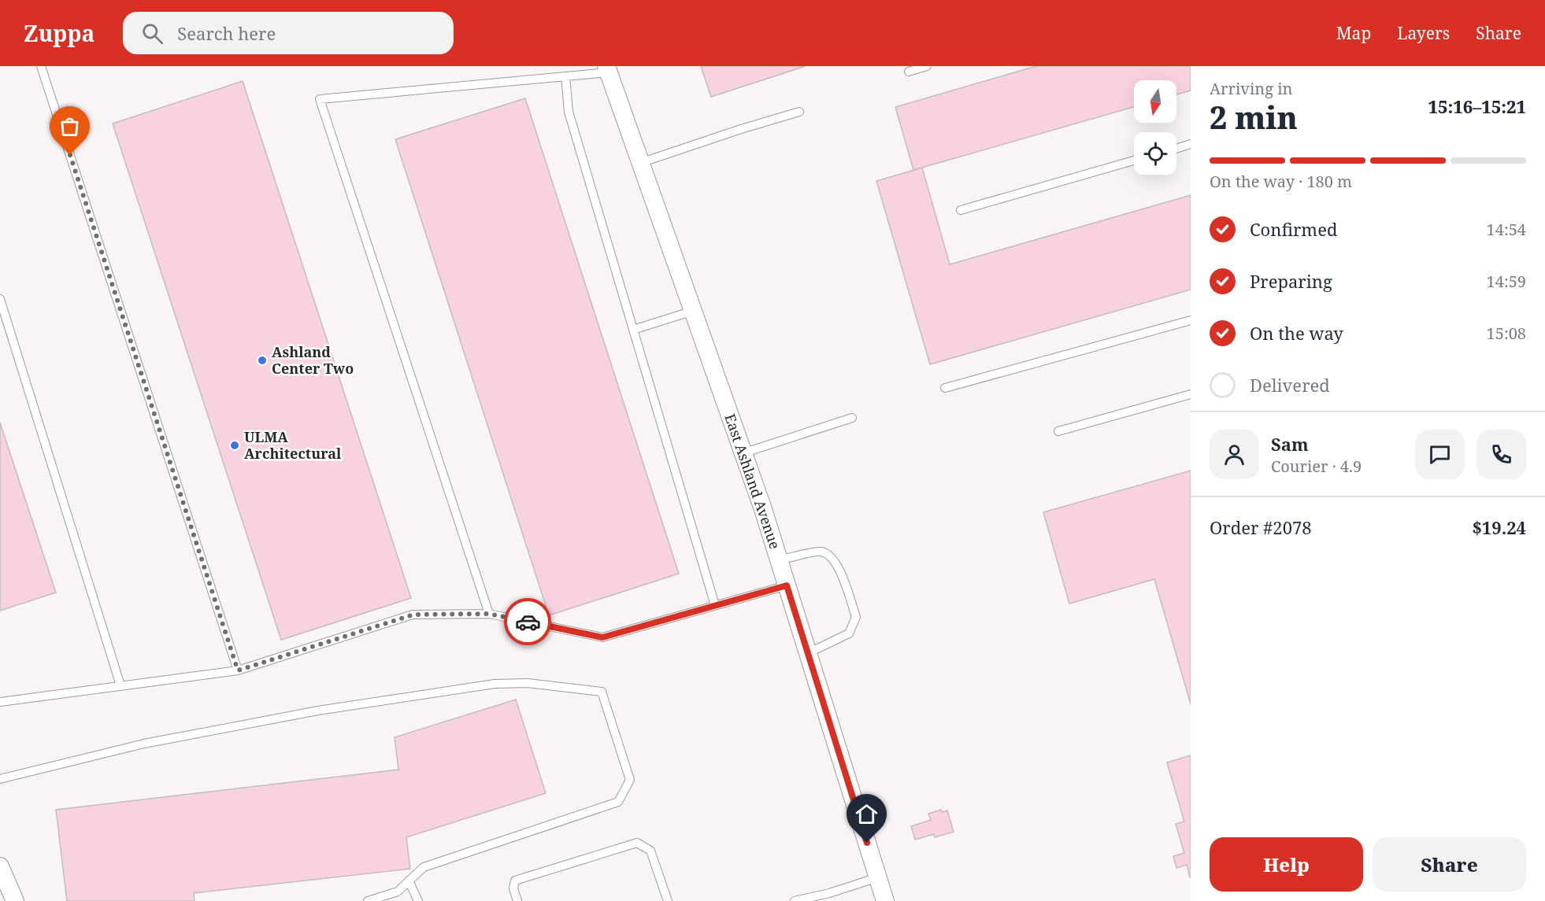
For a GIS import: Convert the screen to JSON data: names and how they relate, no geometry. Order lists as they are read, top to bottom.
{
  "streets": {
    "street": ["East Ashland Avenue"]
  },
  "places": ["Ashland Center Two", "ULMA Architectural"],
  "north": "bottom",
  "page": {
    "header": "Zuppa",
    "search": "Search here",
    "nav": ["Map", "Layers", "Share"],
    "heading": ["2 min", "Arriving in", "15:16–15:21"],
    "panel": [
      "Sam",
      "Courier · 4.9",
      "Order #2078",
      "$19.24"
    ],
    "bar": "On the way · 180 m",
    "list": [
      ["Confirmed", "14:54"],
      ["Preparing", "14:59"],
      ["On the way", "15:08"],
      "Delivered"
    ],
    "buttons": ["Help", "Share"]
  }
}
